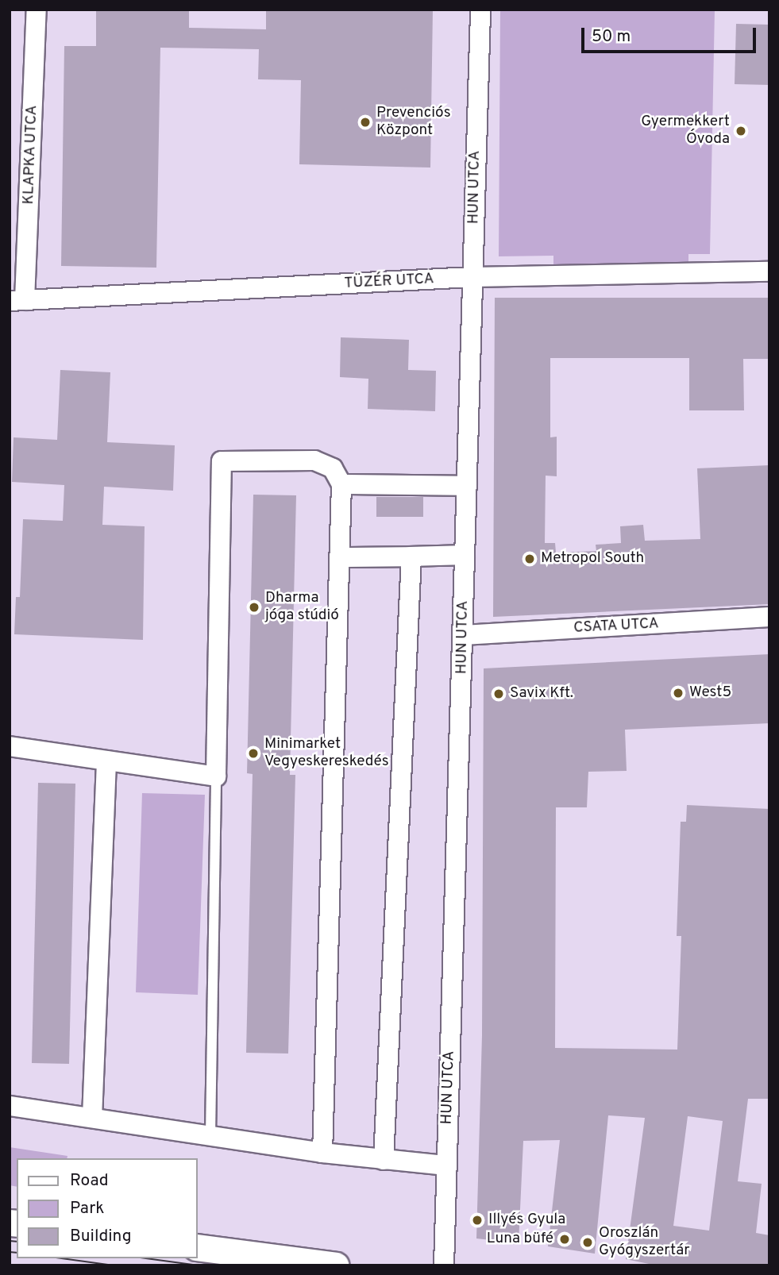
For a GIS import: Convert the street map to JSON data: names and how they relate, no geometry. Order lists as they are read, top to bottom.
{
  "streets": {
    "street": [
      "KLAPKA UTCA",
      "HUN UTCA",
      "TÜZÉR UTCA",
      "CSATA UTCA"
    ]
  },
  "crossings": [
    ["KLAPKA UTCA", "TÜZÉR UTCA"],
    ["HUN UTCA", "TÜZÉR UTCA"],
    ["HUN UTCA", "CSATA UTCA"]
  ],
  "places": [
    "Prevenciós Központ",
    "Gyermekkert Óvoda",
    "Metropol South",
    "Dharma jóga stúdió",
    "West5",
    "Savix Kft.",
    "Minimarket Vegyeskereskedés",
    "Illyés Gyula",
    "Luna büfé",
    "Oroszlán Gyógyszertár"
  ],
  "legend": ["Road", "Park", "Building"],
  "scale_bar": "50 m"
}
